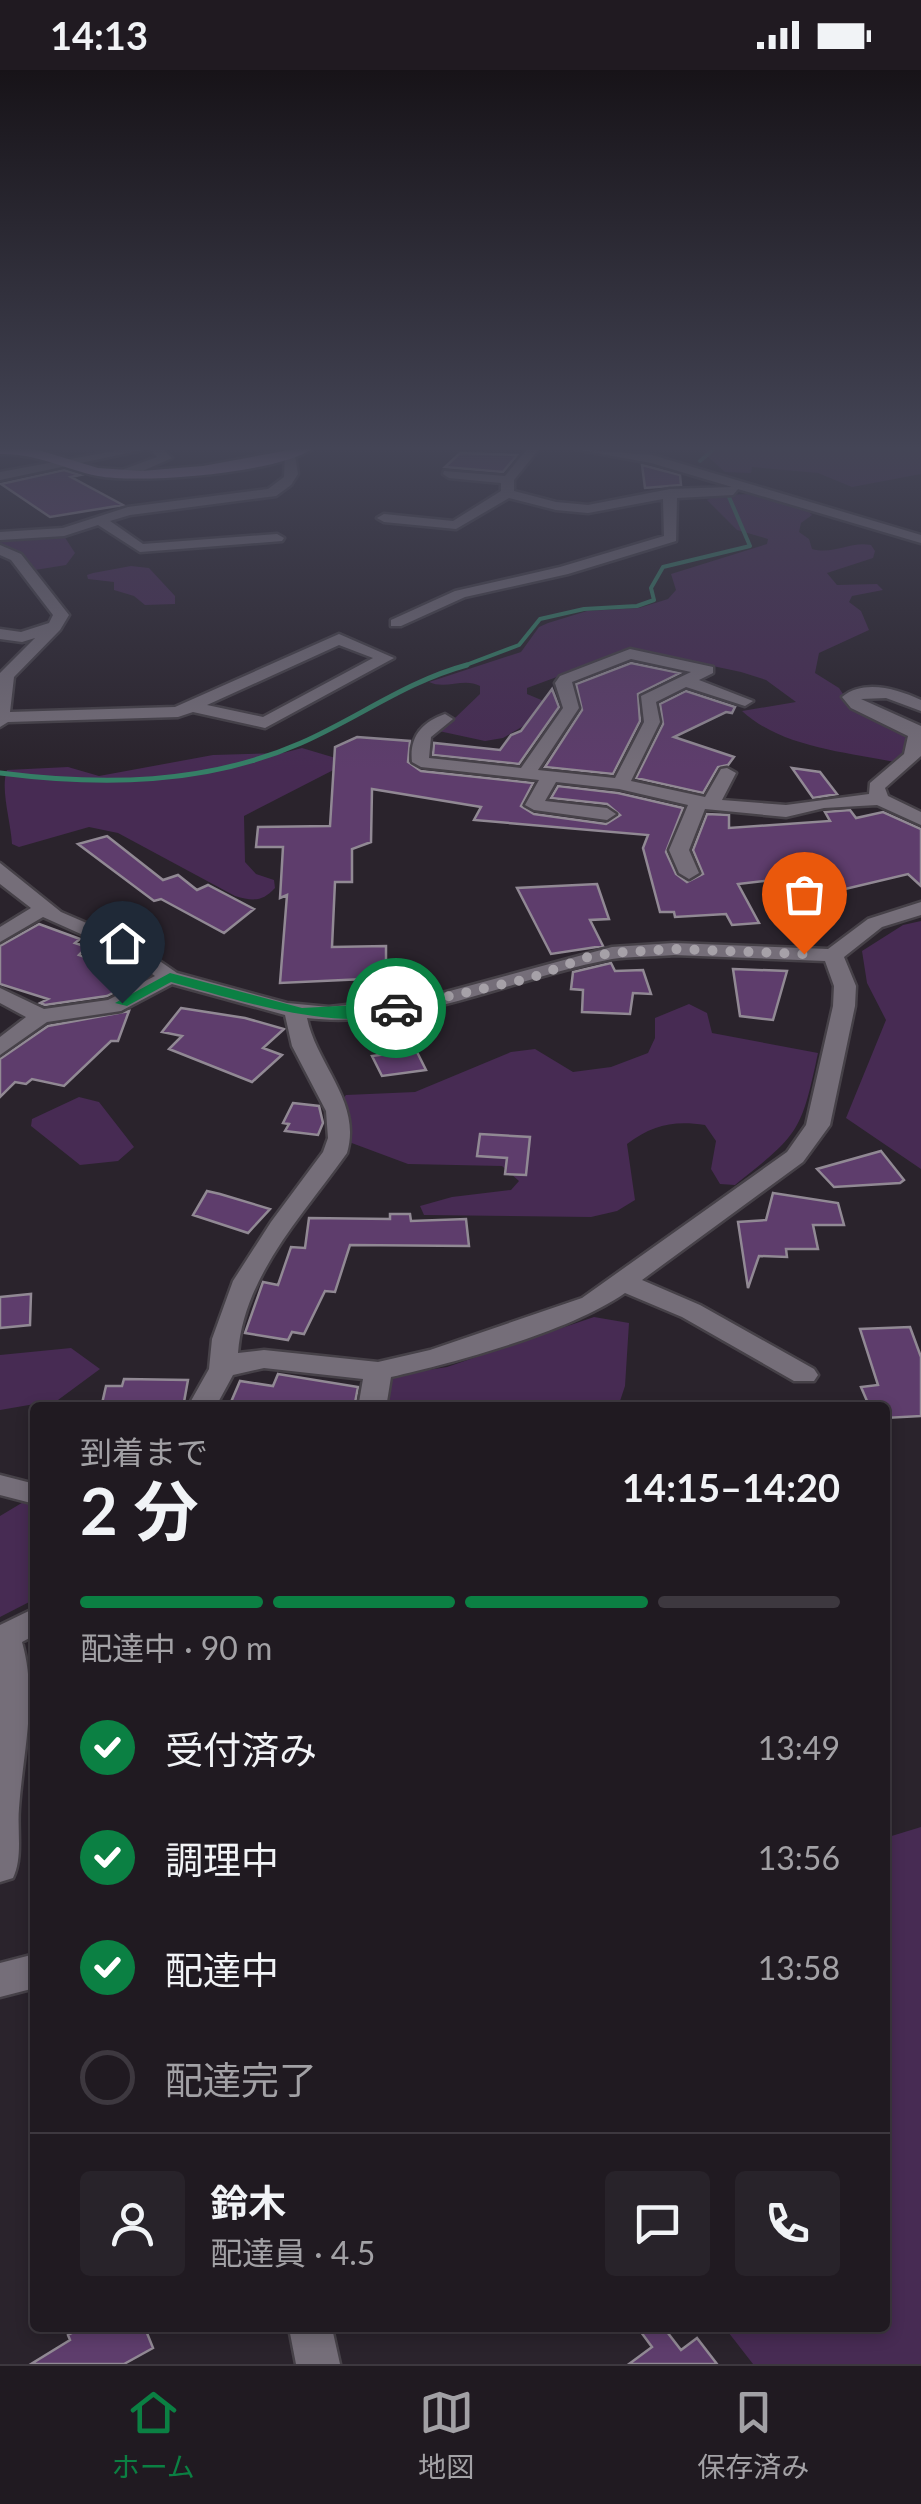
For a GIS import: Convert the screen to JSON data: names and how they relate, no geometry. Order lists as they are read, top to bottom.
{
  "page": {
    "status": "14:13",
    "heading": ["2 分", "到着まで", "14:15–14:20"],
    "panel": ["鈴木", "配達員 · 4.5"],
    "bar": "配達中 · 90 m",
    "list": [
      ["受付済み", "13:49"],
      ["調理中", "13:56"],
      ["配達中", "13:58"],
      "配達完了"
    ],
    "tabs": ["ホーム", "地図", "保存済み"]
  }
}
